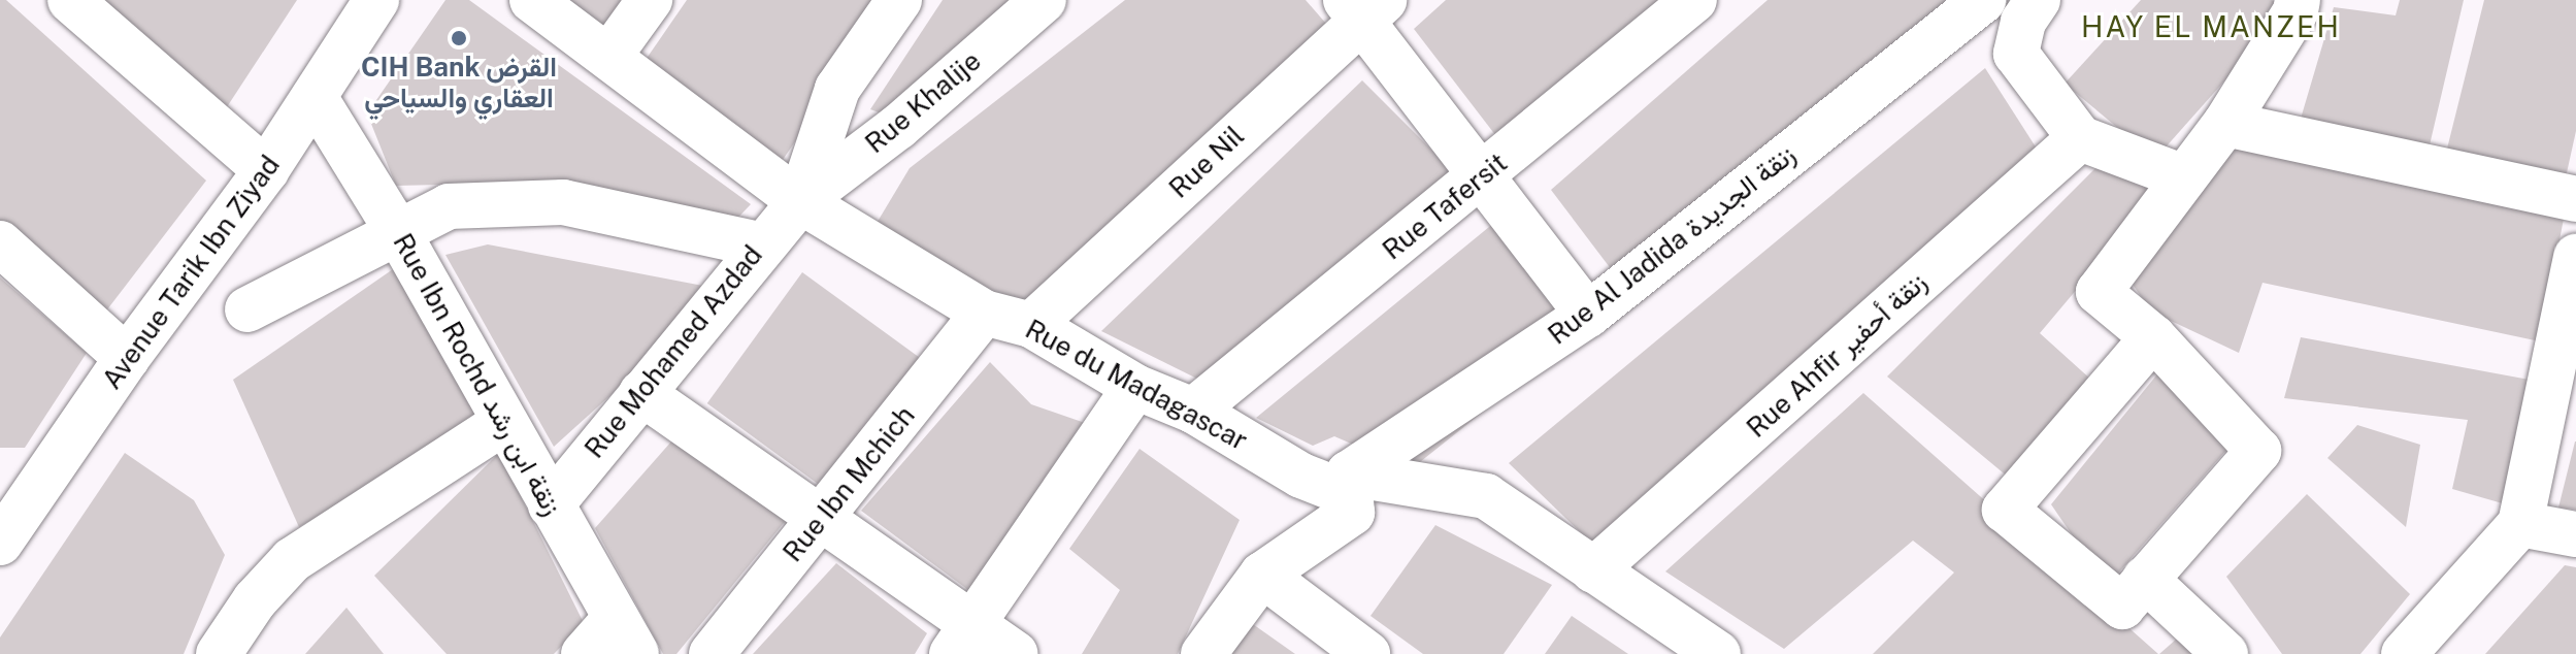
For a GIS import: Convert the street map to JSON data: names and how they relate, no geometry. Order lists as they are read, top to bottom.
{
  "streets": {
    "street": [
      "Rue Khalije",
      "Rue Nil",
      "Rue Tafersit",
      "Rue Al Jadida زنقة الجديدة",
      "Avenue Tarik Ibn Ziyad",
      "Rue Mohamed Azdad",
      "Rue Ahfir زنقة أحفير",
      "Rue Ibn Rochd زنقة ابن رشد",
      "Rue du Madagascar",
      "Rue Ibn Mchich"
    ]
  },
  "crossings": [
    ["Rue Khalije", "Rue Mohamed Azdad"],
    ["Rue Khalije", "Rue du Madagascar"],
    ["Rue Nil", "Rue du Madagascar"],
    ["Rue Tafersit", "Rue du Madagascar"],
    ["Rue Al Jadida زنقة الجديدة", "Rue du Madagascar"],
    ["Avenue Tarik Ibn Ziyad", "Rue Ibn Rochd زنقة ابن رشد"],
    ["Rue Mohamed Azdad", "Rue Ibn Rochd زنقة ابن رشد"],
    ["Rue Mohamed Azdad", "Rue du Madagascar"],
    ["Rue Ahfir زنقة أحفير", "Rue du Madagascar"],
    ["Rue du Madagascar", "Rue Ibn Mchich"]
  ],
  "districts": ["HAY EL MANZEH"],
  "places": ["CIH Bank القرض العقاري والسياحي"]
}
